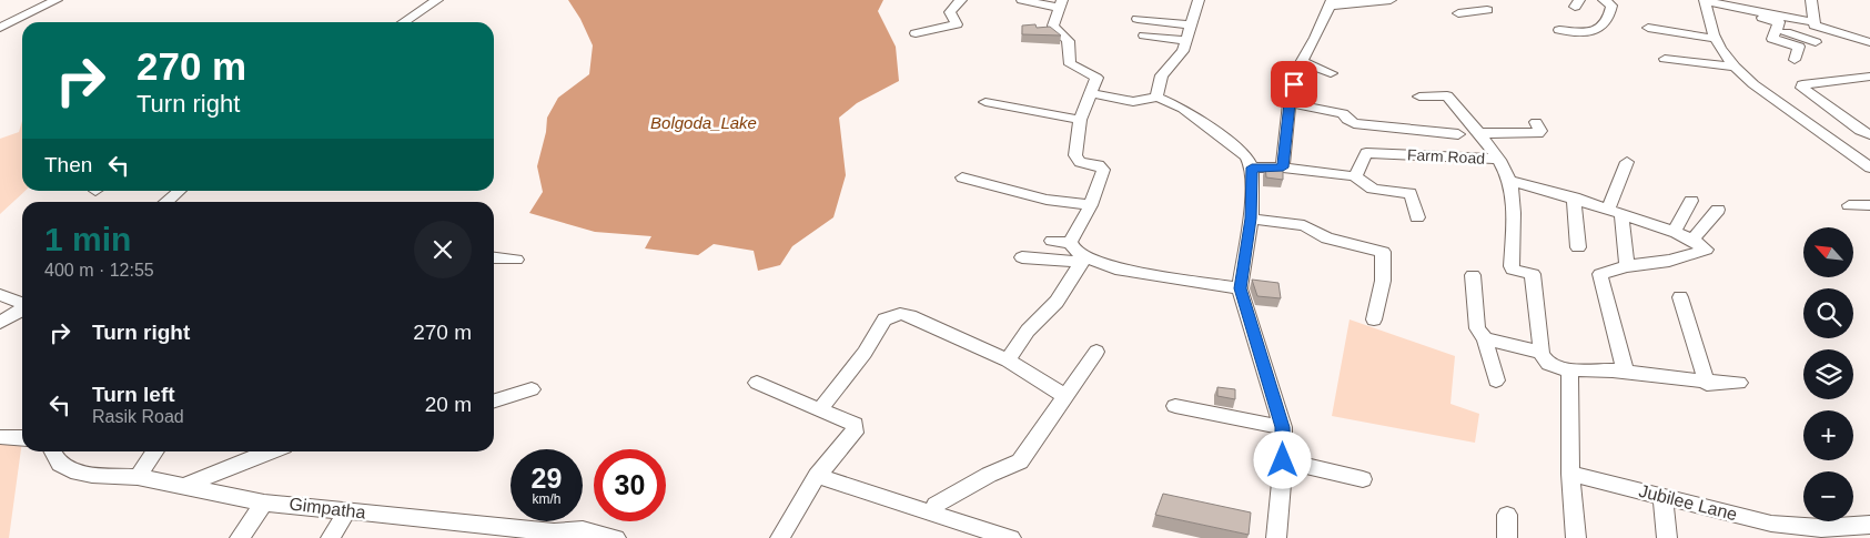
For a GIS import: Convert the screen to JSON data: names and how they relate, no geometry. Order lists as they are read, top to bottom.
{
  "streets": {
    "street": ["Farm Road", "Jubilee Lane", "Gimpatha"]
  },
  "water": ["Bolgoda_Lake"],
  "north": "top left",
  "page": {
    "turn": ["270 m", "Turn right"],
    "then": "Then",
    "heading": ["1 min", "400 m · 12:55"],
    "map_buttons": ["+", "−"],
    "list": [
      {
        "name": "Turn right",
        "value": "270 m"
      },
      {
        "name": "Turn left",
        "note": "Rasik Road",
        "value": "20 m"
      }
    ],
    "speed": "29 km/h",
    "limit": "30"
  }
}
